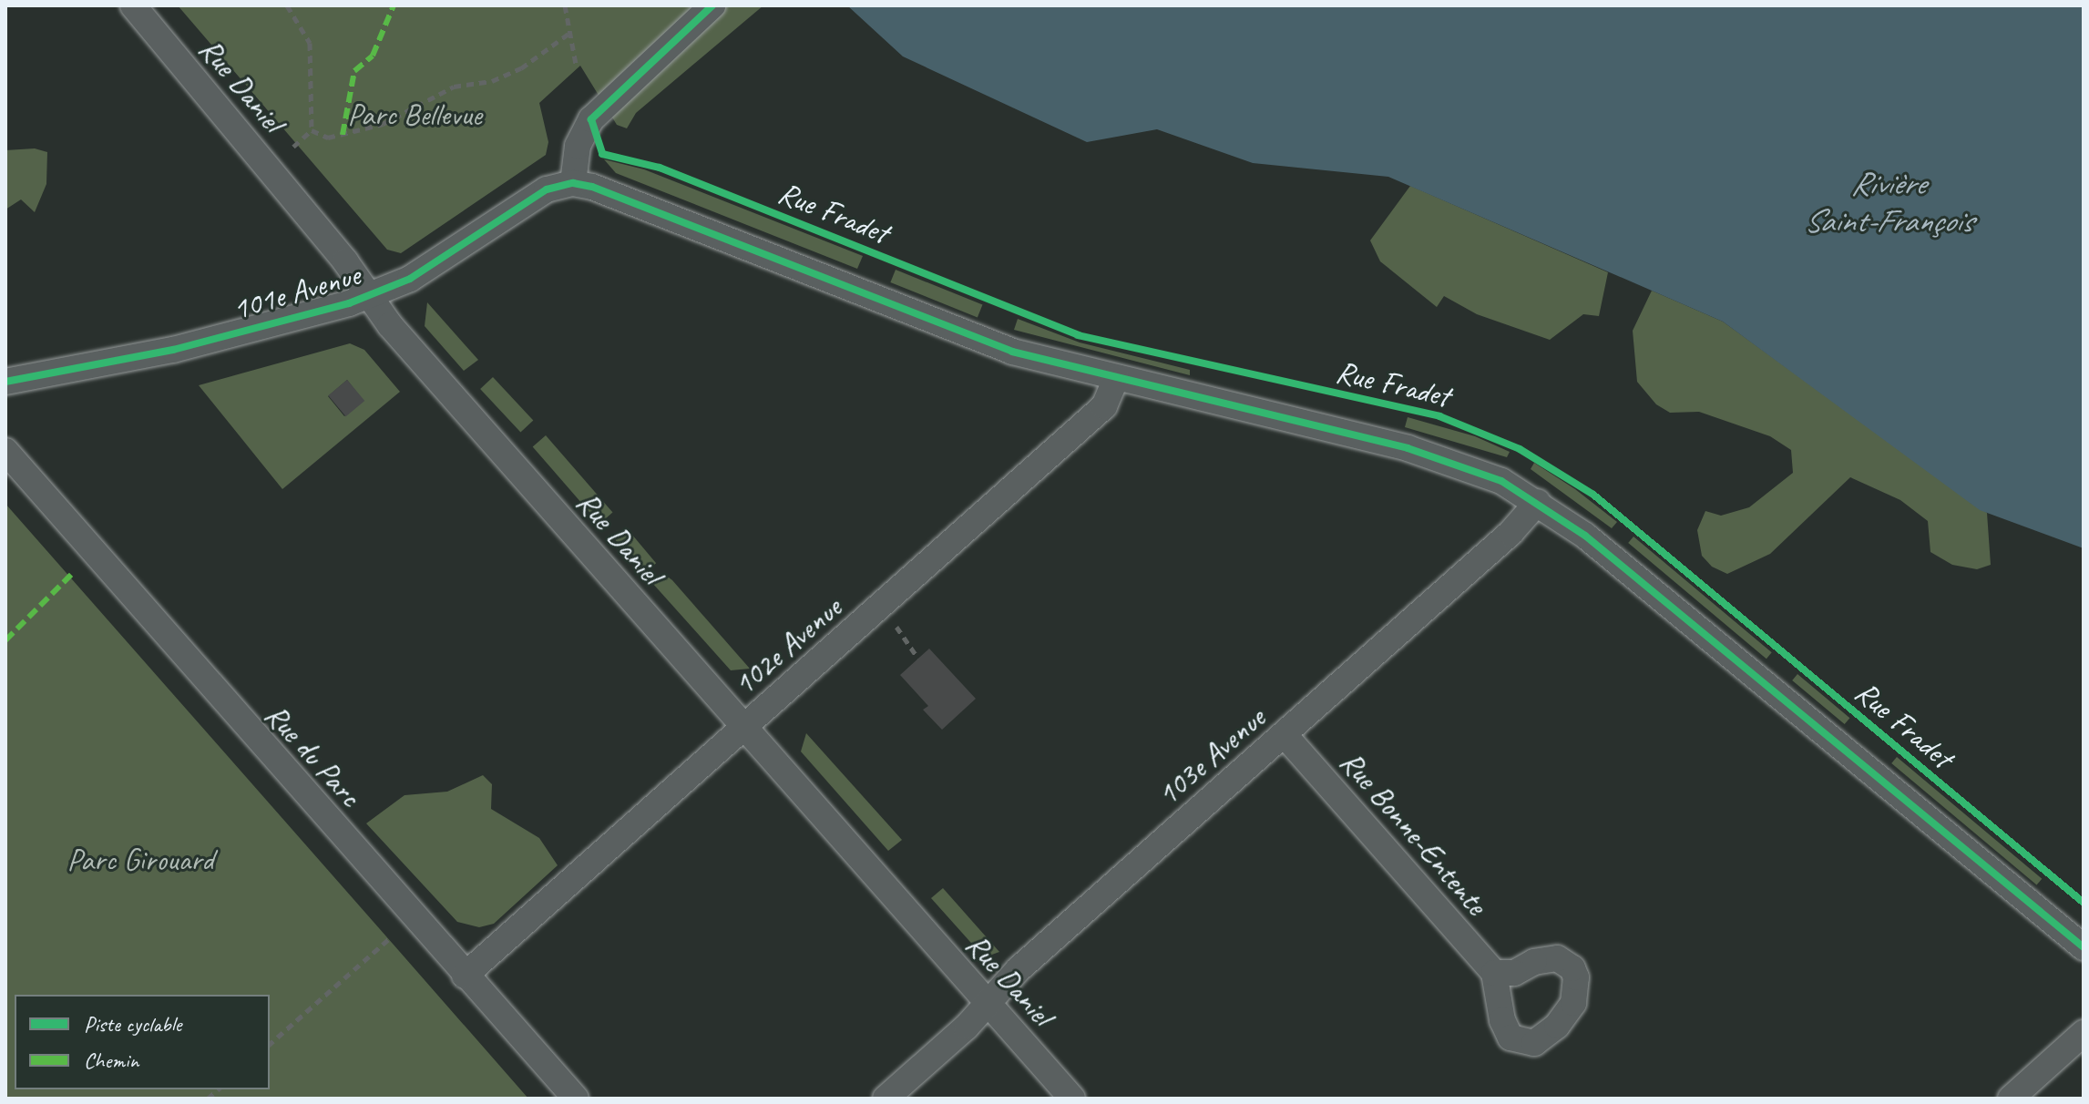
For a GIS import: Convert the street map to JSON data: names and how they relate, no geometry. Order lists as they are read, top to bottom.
{
  "streets": {
    "street": [
      "Rue Daniel",
      "Rue Fradet",
      "101e Avenue",
      "102e Avenue",
      "Rue du Parc",
      "103e Avenue",
      "Rue Bonne-Entente"
    ]
  },
  "crossings": [
    ["Rue Daniel", "101e Avenue"],
    ["Rue Daniel", "102e Avenue"],
    ["Rue Daniel", "103e Avenue"],
    ["Rue Fradet", "101e Avenue"],
    ["Rue Fradet", "102e Avenue"],
    ["Rue Fradet", "103e Avenue"],
    ["102e Avenue", "Rue du Parc"],
    ["103e Avenue", "Rue Bonne-Entente"]
  ],
  "water": ["Rivière Saint-François"],
  "parks": ["Parc Bellevue", "Parc Girouard"],
  "legend": ["Piste cyclable", "Chemin"]
}
